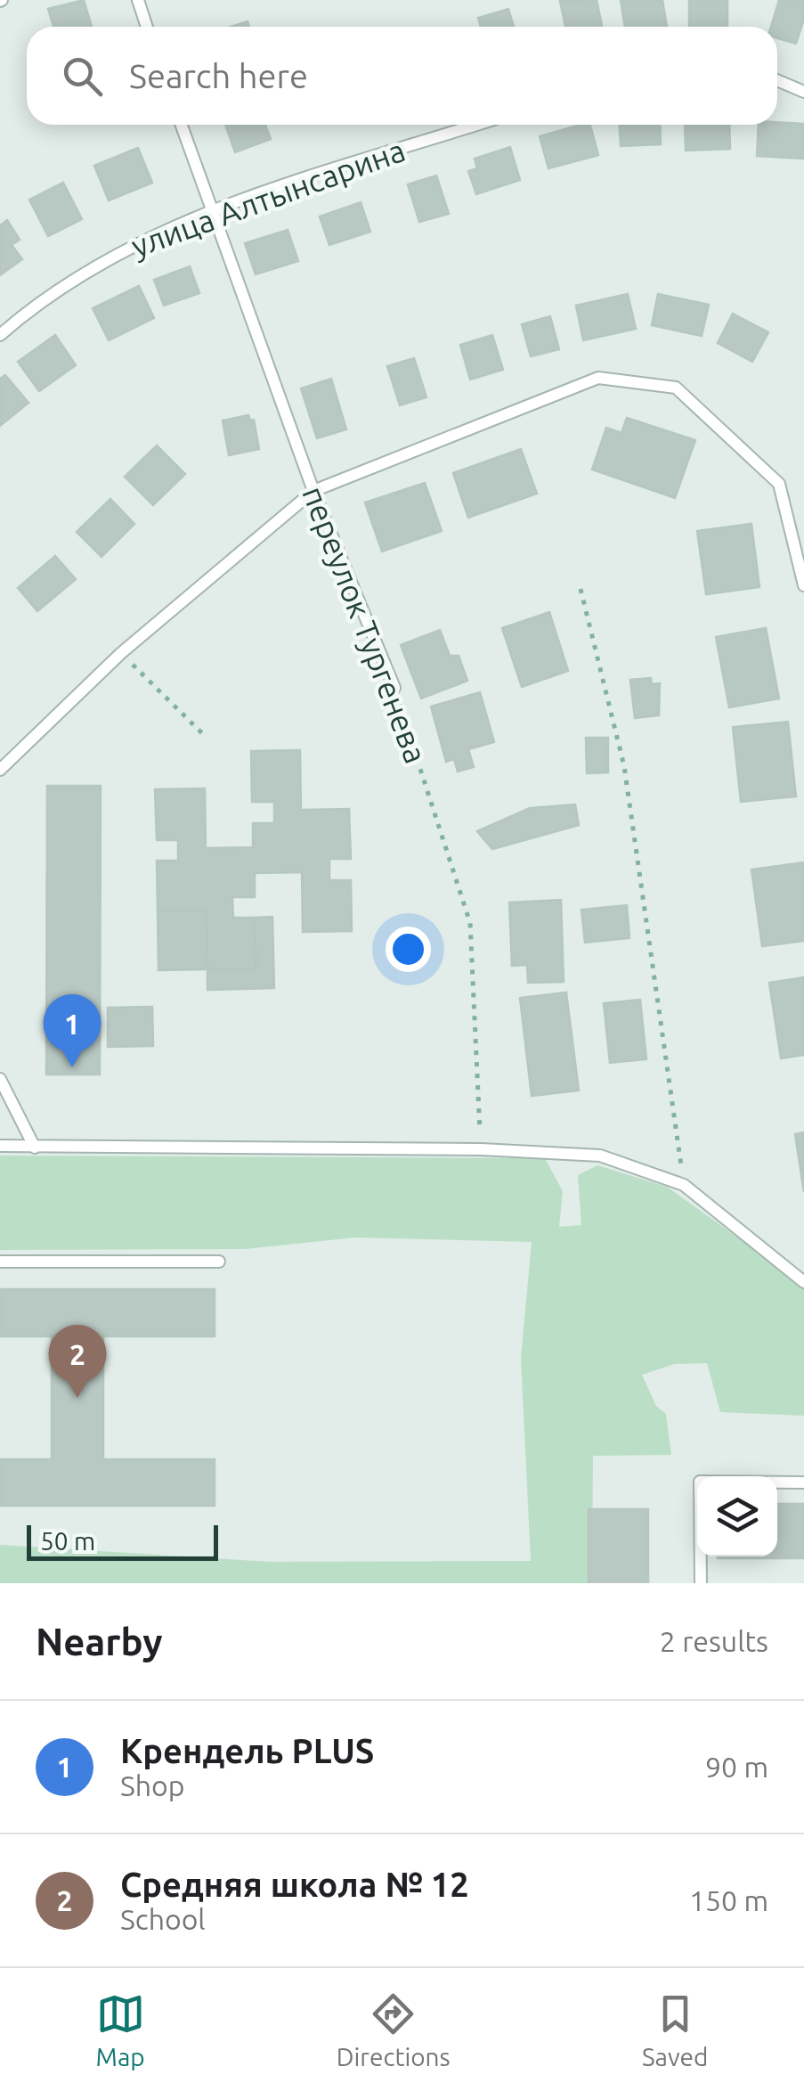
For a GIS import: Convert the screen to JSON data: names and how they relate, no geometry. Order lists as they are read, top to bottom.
{
  "streets": {
    "lane": ["улица Алтынсарина", "переулок Тургенева"]
  },
  "crossings": [
    ["улица Алтынсарина", "переулок Тургенева"]
  ],
  "scale_bar": "50 m",
  "page": {
    "search": "Search here",
    "pins": ["1", "2"],
    "scale": "50 m",
    "heading": ["Nearby", "2 results"],
    "list": [
      {
        "mark": "1",
        "name": "Крендель PLUS",
        "note": "Shop",
        "value": "90 m"
      },
      {
        "mark": "2",
        "name": "Средняя школа № 12",
        "note": "School",
        "value": "150 m"
      }
    ],
    "nav": ["Map", "Directions", "Saved"]
  }
}
